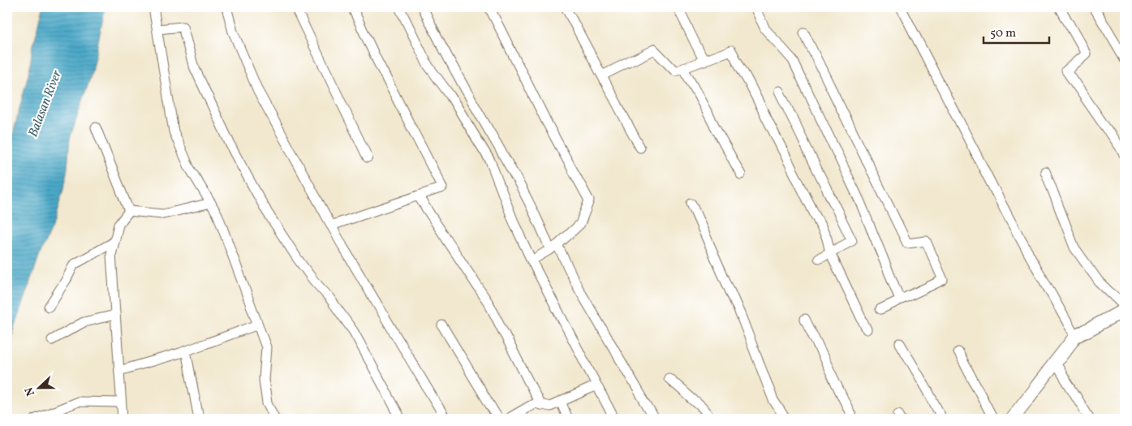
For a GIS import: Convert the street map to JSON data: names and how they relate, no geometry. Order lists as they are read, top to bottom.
{
  "water": ["Balasan River"],
  "scale_bar": "50 m",
  "north": "left"
}
